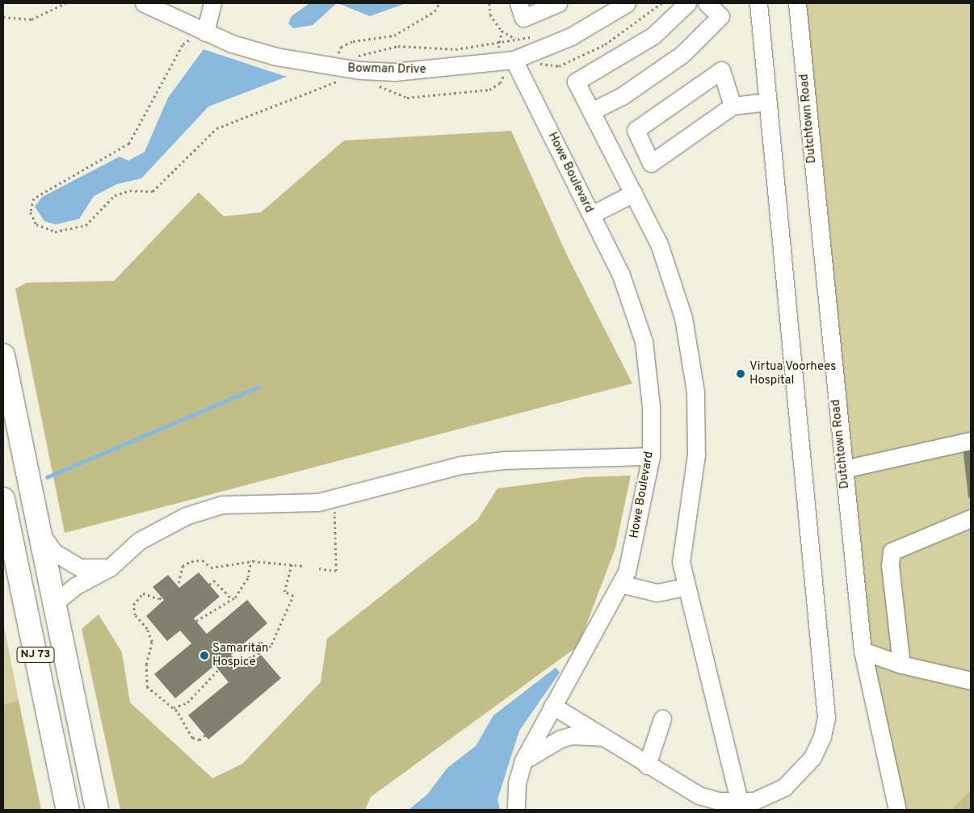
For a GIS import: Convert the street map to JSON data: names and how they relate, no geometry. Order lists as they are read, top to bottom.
{
  "streets": {
    "highway": ["NJ 73"],
    "street": ["Bowman Drive", "Dutchtown Road", "Howe Boulevard"]
  },
  "crossings": [
    ["Bowman Drive", "Howe Boulevard"]
  ],
  "places": ["Virtua Voorhees Hospital", "Samaritan Hospice"]
}
